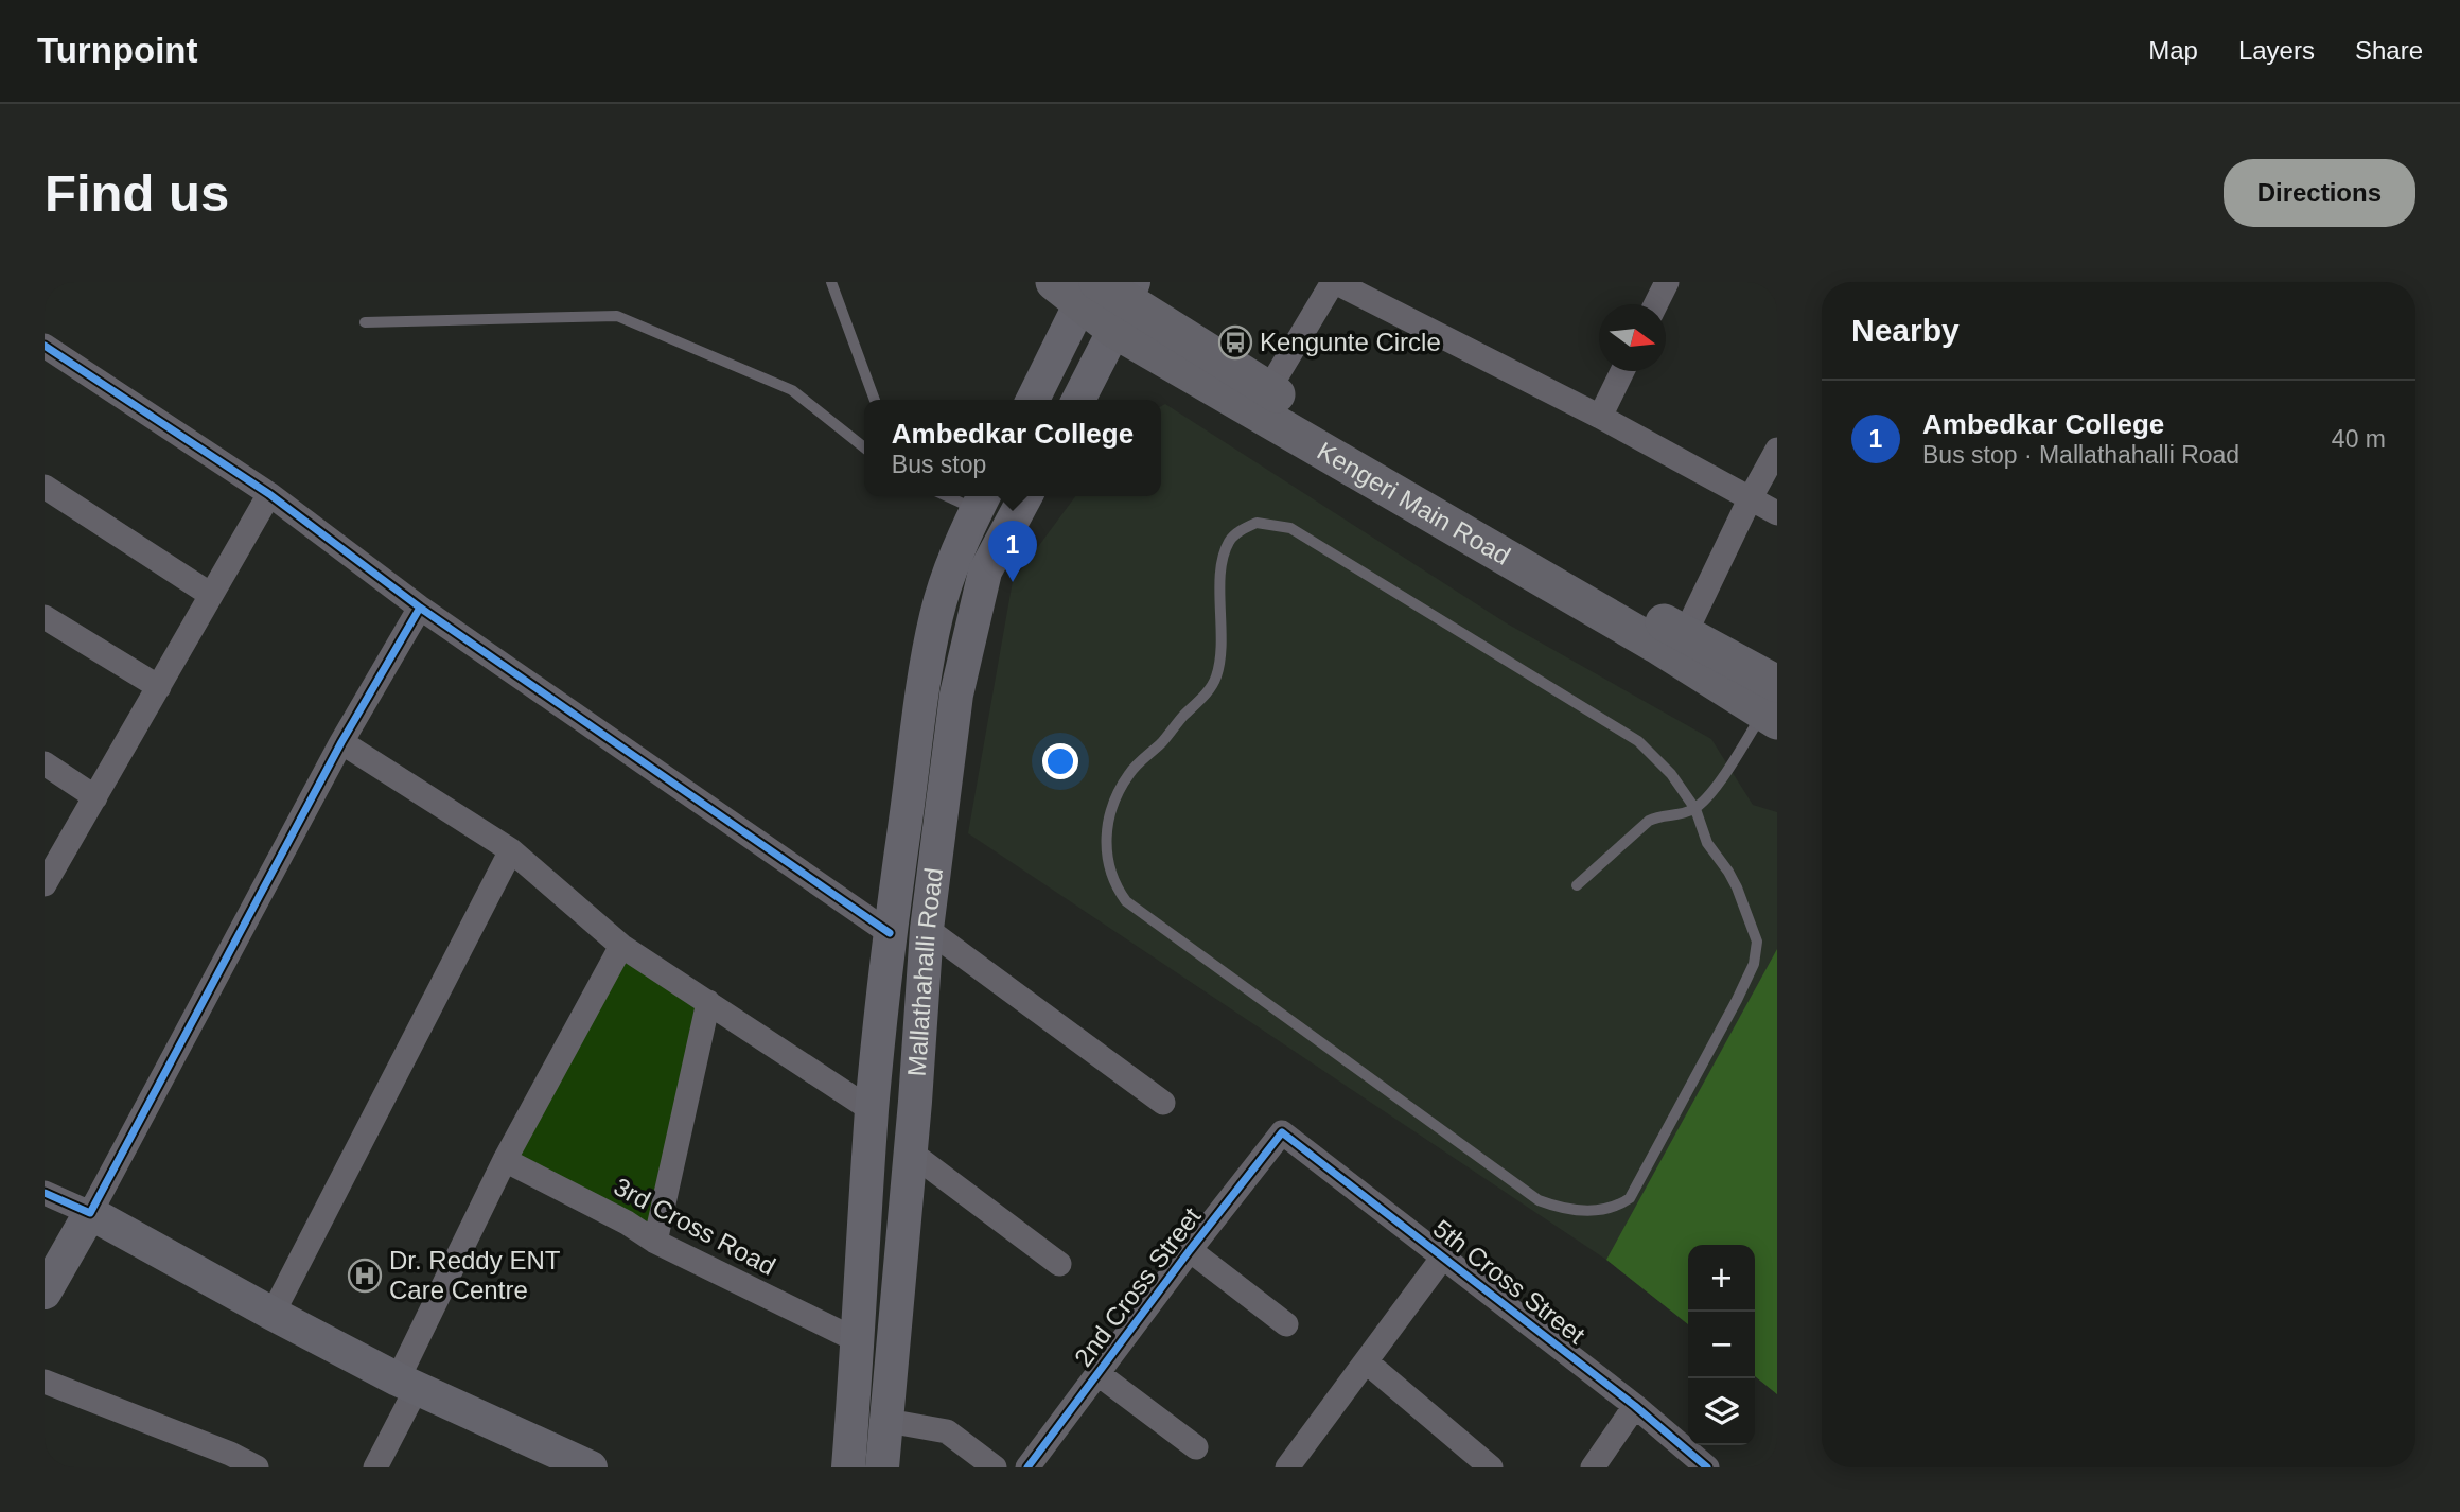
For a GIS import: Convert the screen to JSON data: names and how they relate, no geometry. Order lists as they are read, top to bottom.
{
  "streets": {
    "main road": ["Kengeri Main Road", "Mallathahalli Road"],
    "street": ["3rd Cross Road", "5th Cross Street", "2nd Cross Street"]
  },
  "crossings": [
    ["Mallathahalli Road", "3rd Cross Road"],
    ["5th Cross Street", "2nd Cross Street"]
  ],
  "places": {
    "bus stop": ["Kengunte Circle"],
    "hospital": ["Dr. Reddy ENT Care Centre"]
  },
  "north": "right",
  "page": {
    "header": "Turnpoint",
    "nav": ["Map", "Layers", "Share"],
    "buttons": "Directions",
    "title": "Find us",
    "heading": "Nearby",
    "list": [
      {
        "mark": "1",
        "name": "Ambedkar College",
        "note": "Bus stop · Mallathahalli Road",
        "value": "40 m"
      }
    ],
    "popup": ["Ambedkar College", "Bus stop"],
    "pins": "1",
    "map_buttons": ["+", "−"]
  }
}
